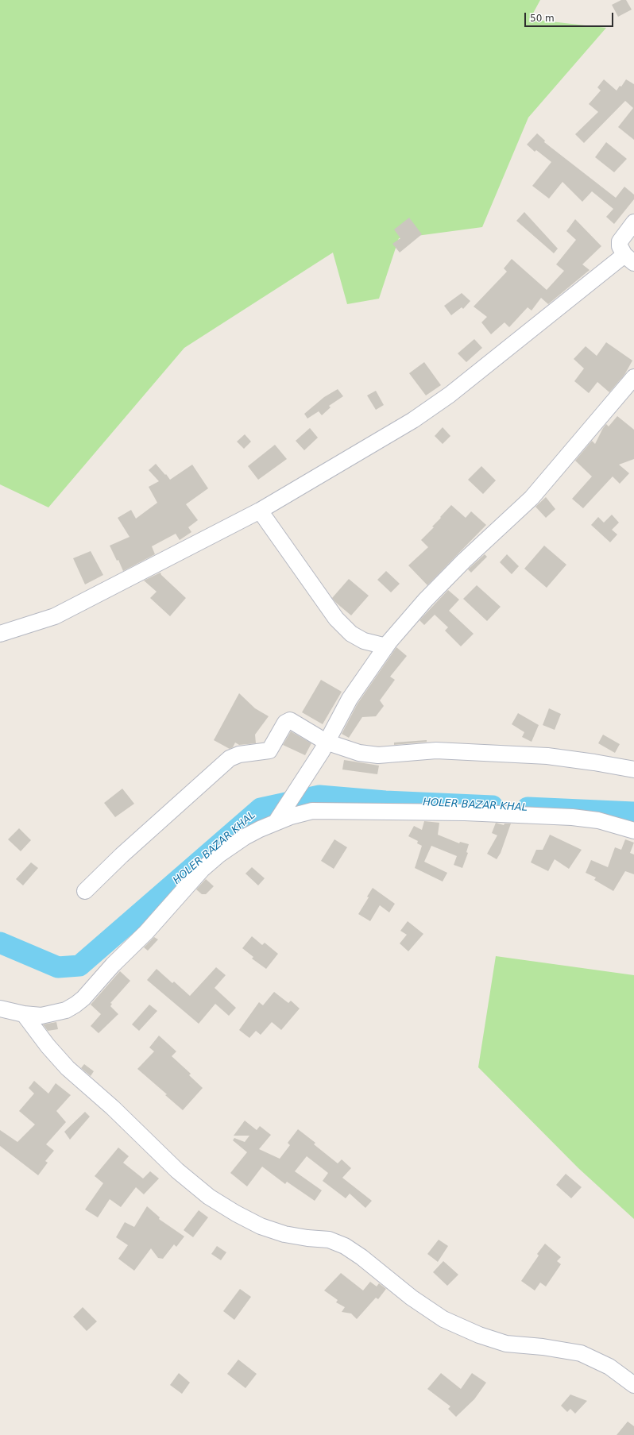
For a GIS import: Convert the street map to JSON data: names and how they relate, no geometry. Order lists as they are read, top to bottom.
{
  "water": ["HOLER BAZAR KHAL"],
  "scale_bar": "50 m"
}
